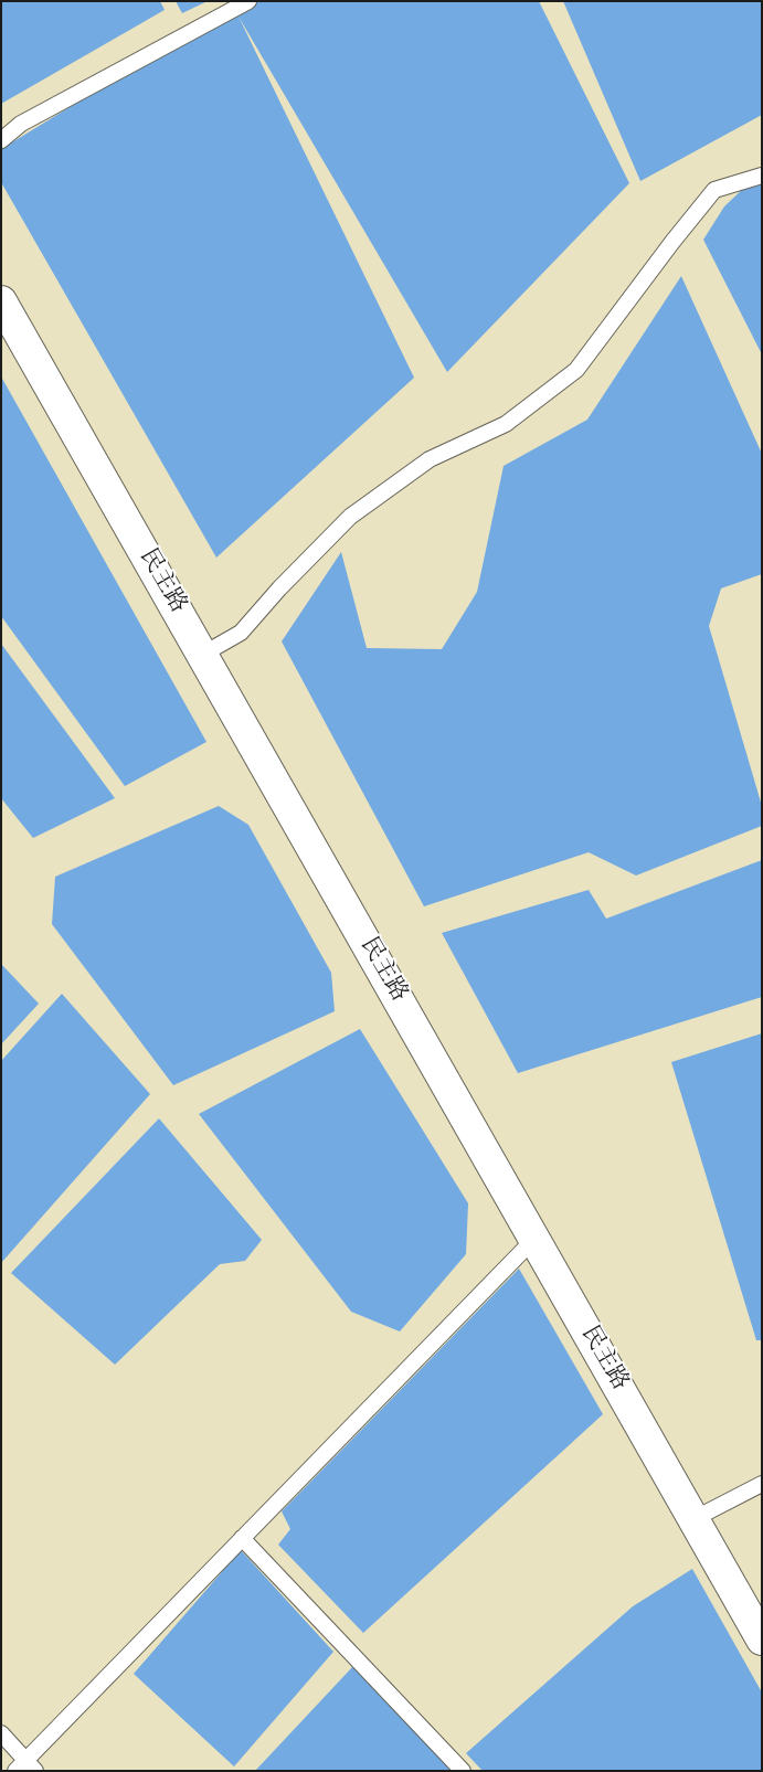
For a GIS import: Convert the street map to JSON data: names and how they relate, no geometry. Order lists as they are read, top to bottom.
{
  "streets": {
    "street": ["民主路"]
  }
}
